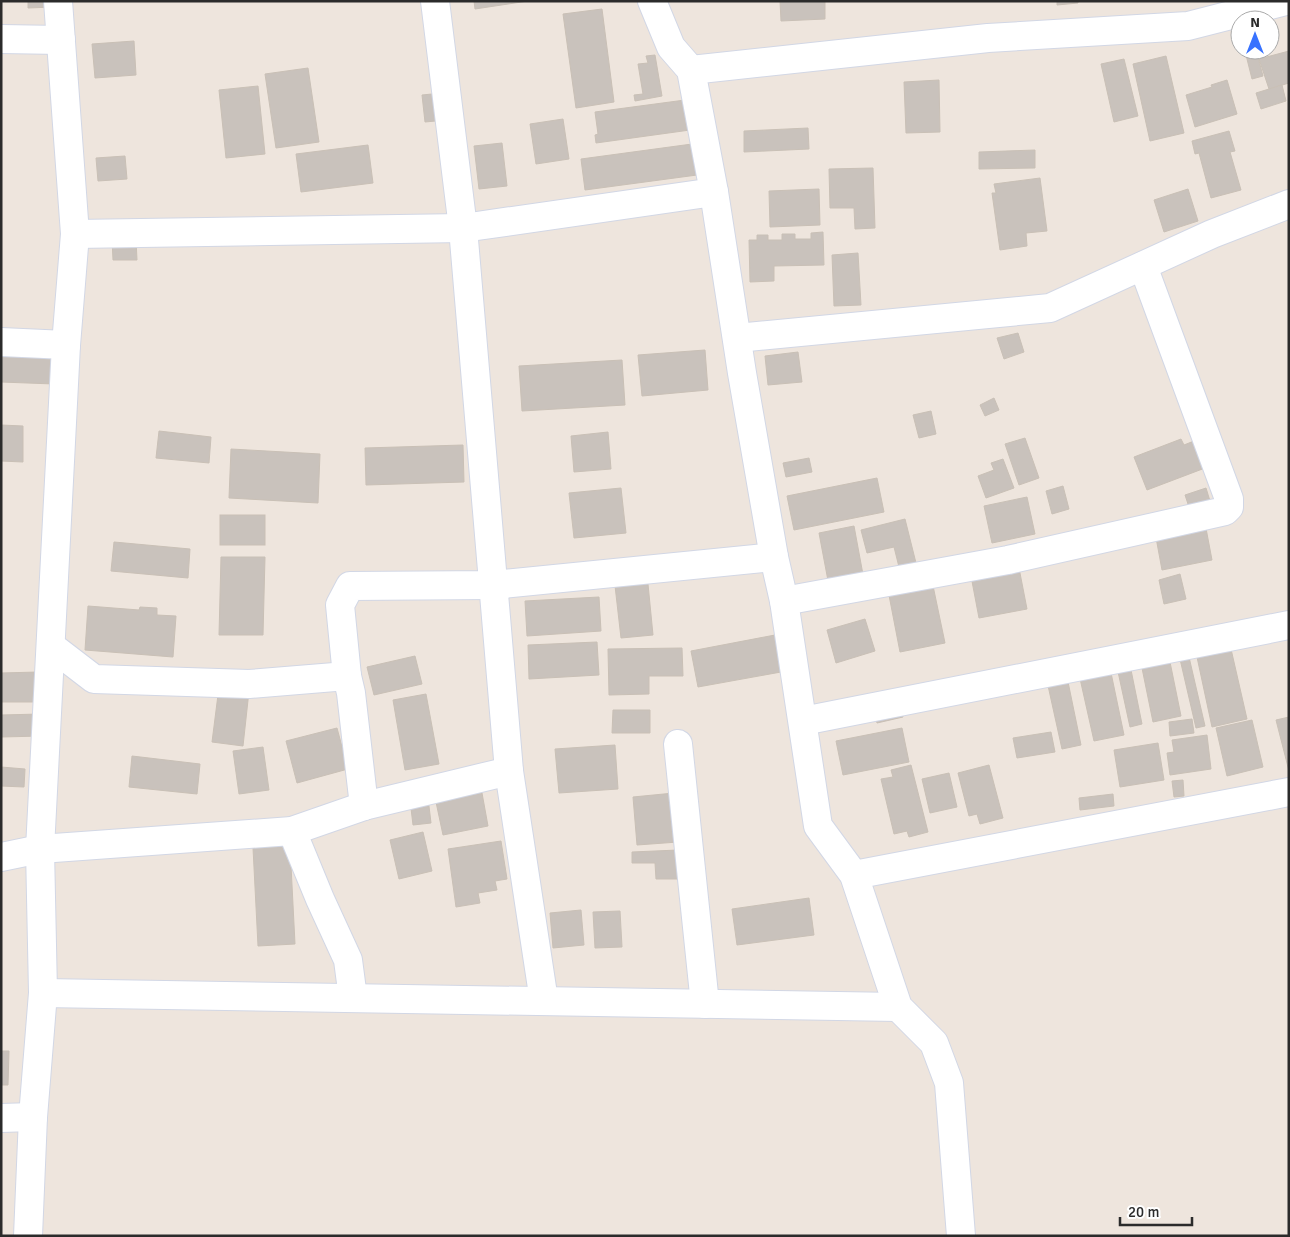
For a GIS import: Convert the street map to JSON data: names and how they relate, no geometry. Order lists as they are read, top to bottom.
{
  "scale_bar": "20 m",
  "north": "top"
}
